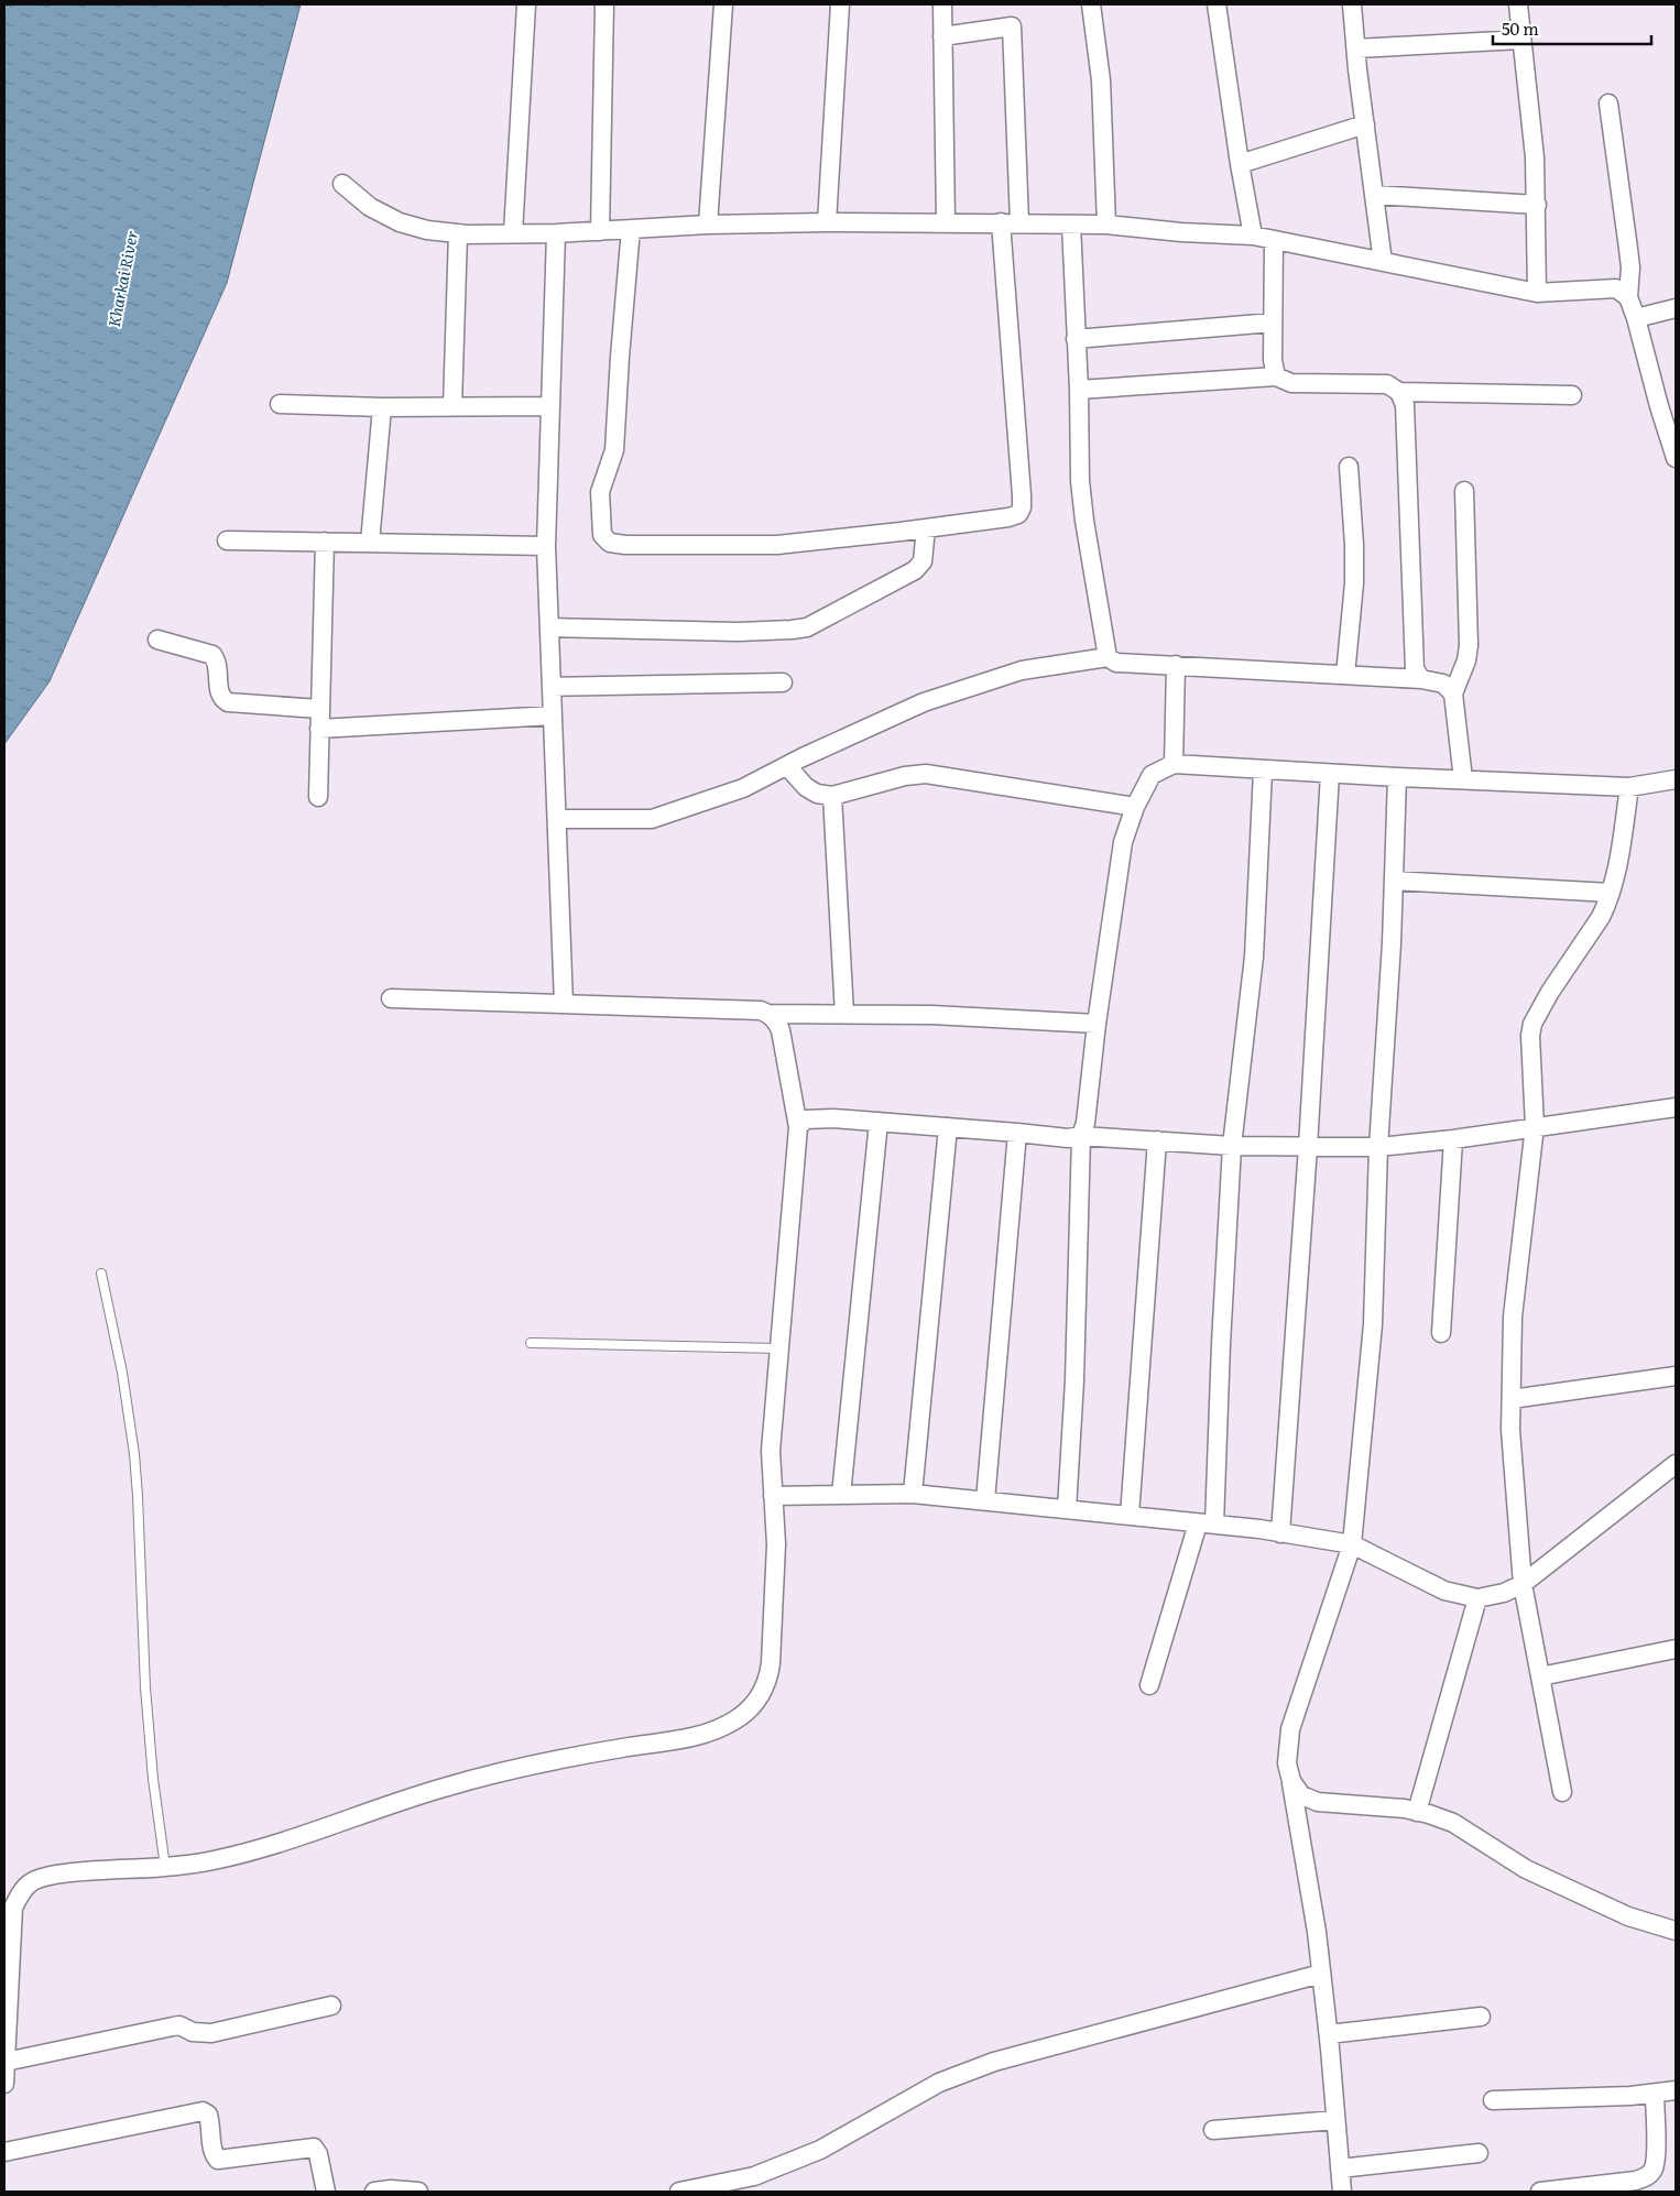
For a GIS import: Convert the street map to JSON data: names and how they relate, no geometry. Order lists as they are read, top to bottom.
{
  "water": ["Kharkai River"],
  "scale_bar": "50 m"
}
